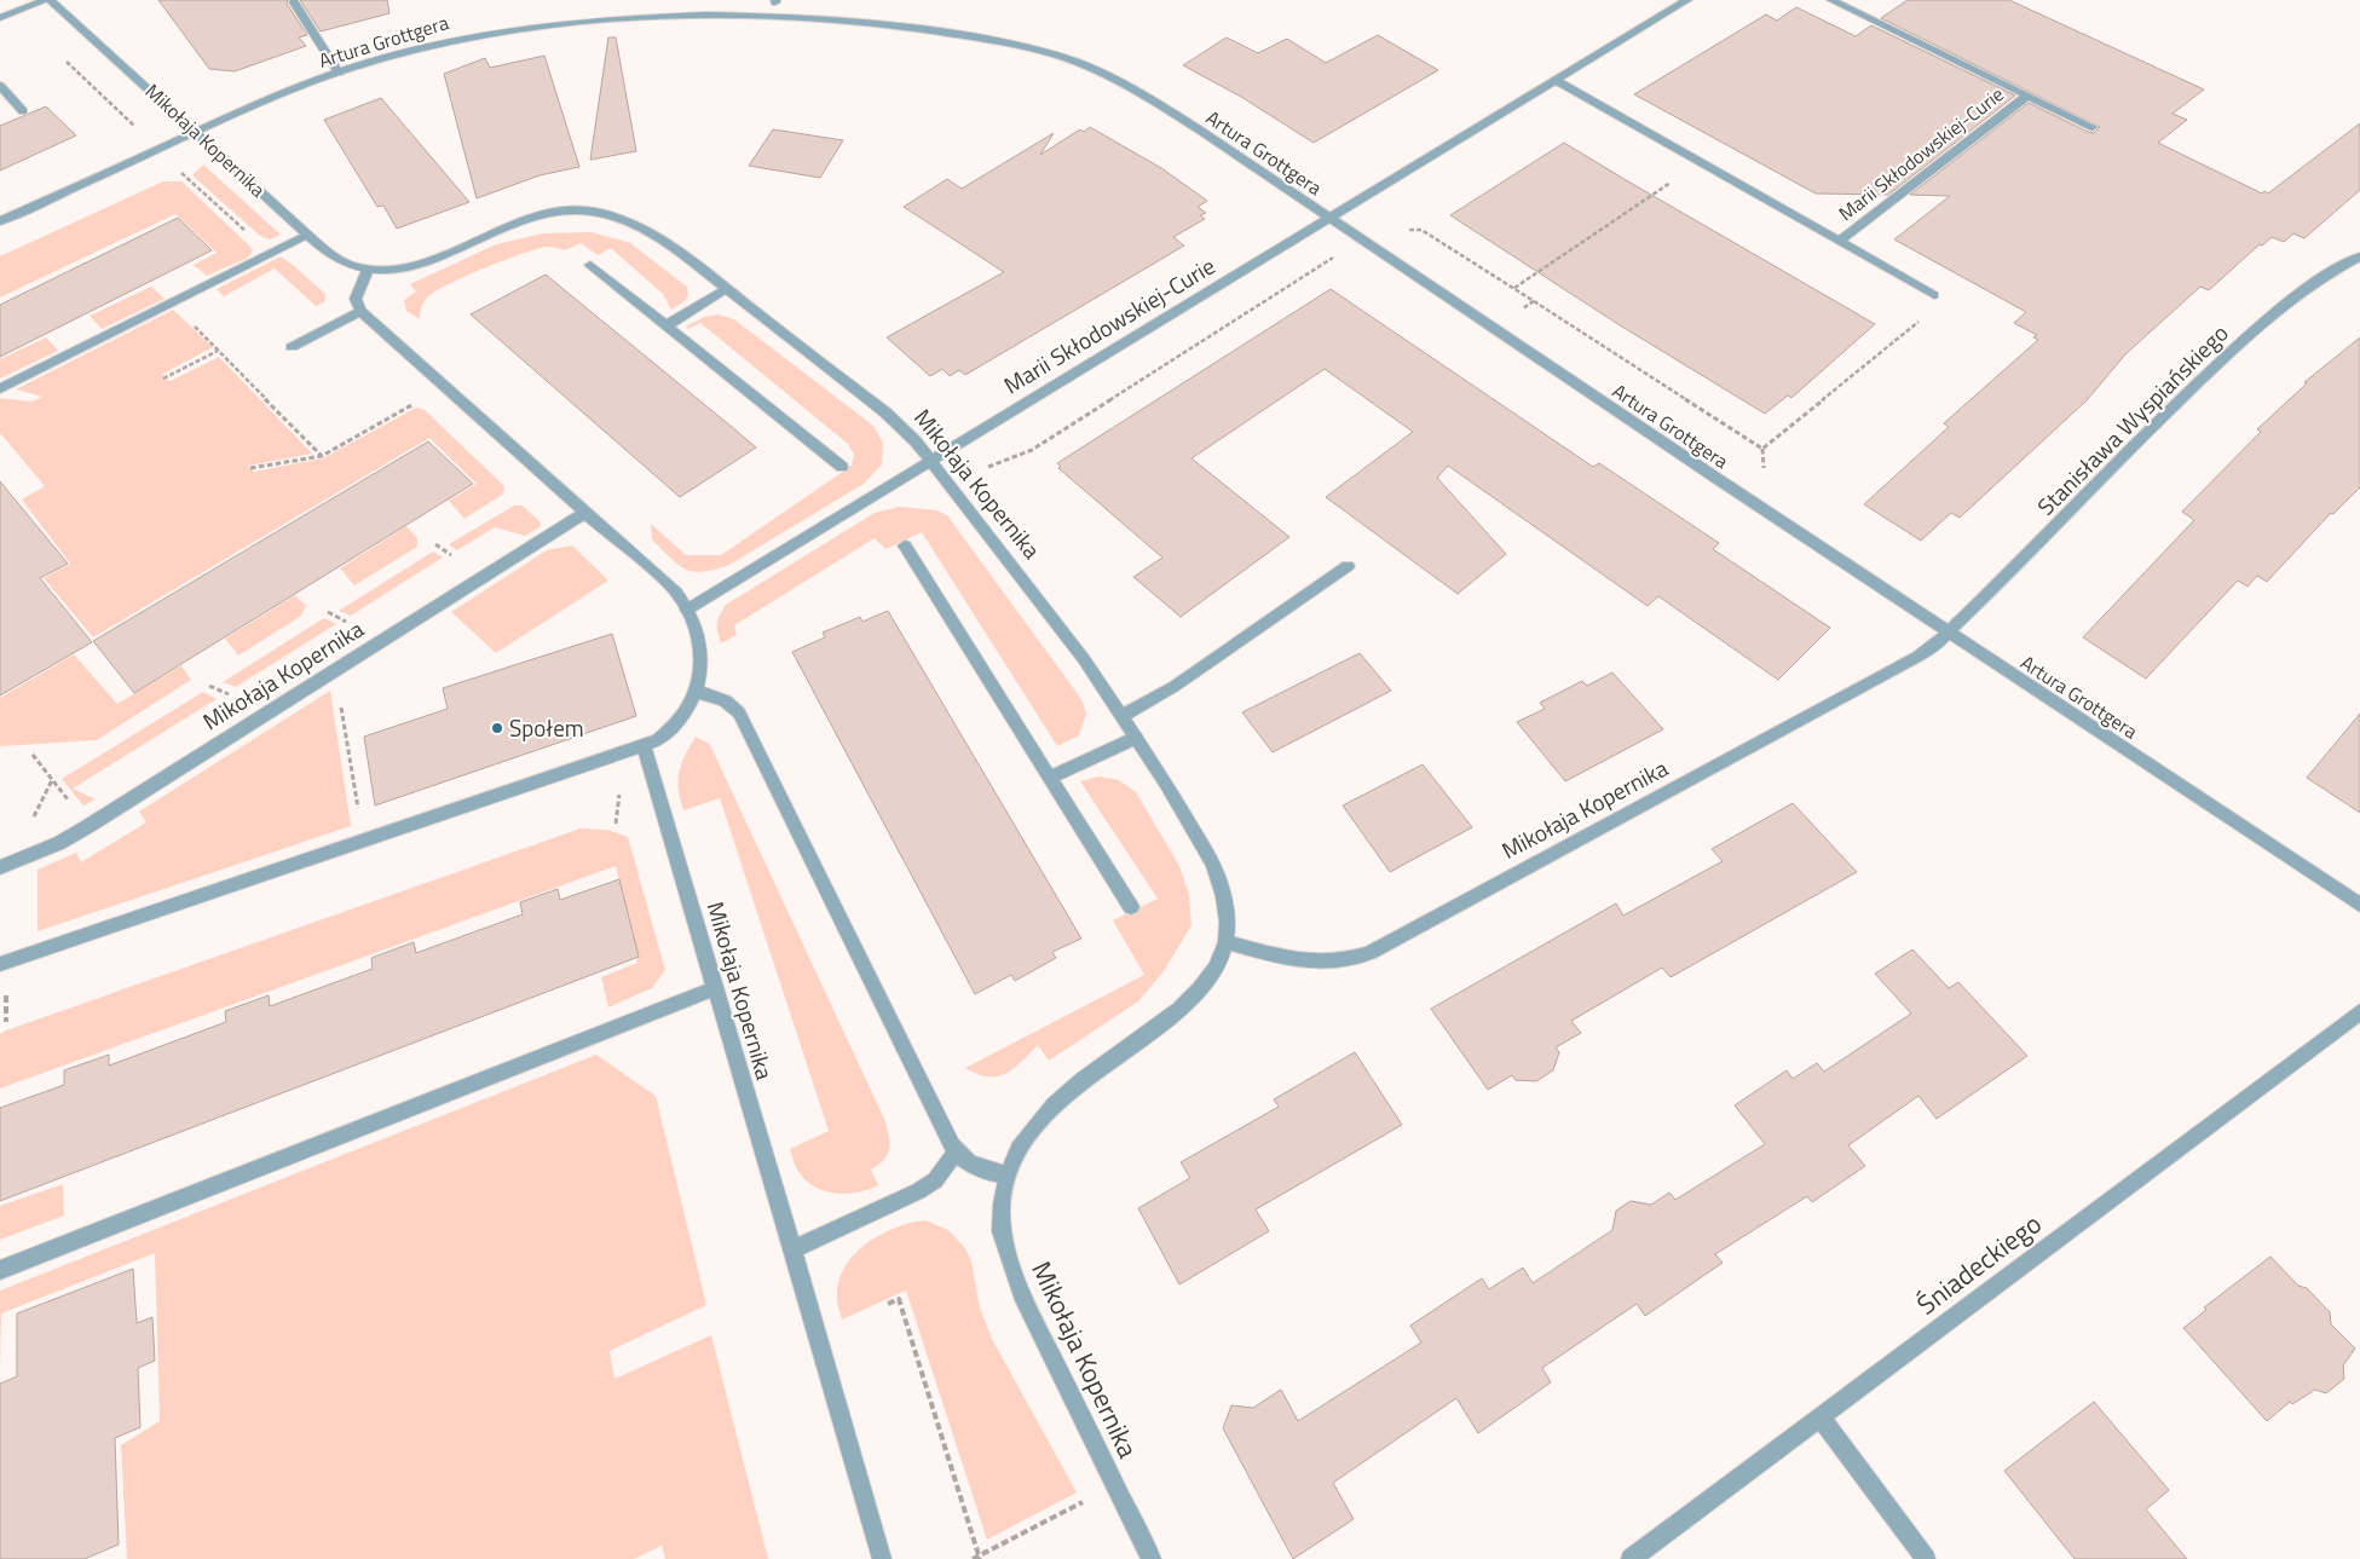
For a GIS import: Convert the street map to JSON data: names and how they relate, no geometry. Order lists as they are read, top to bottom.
{
  "streets": {
    "street": [
      "Artura Grottgera",
      "Mikołaja Kopernika",
      "Marii Skłodowskiej-Curie",
      "Stanisława Wyspiańskiego",
      "Śniadeckiego"
    ]
  },
  "crossings": [
    ["Artura Grottgera", "Mikołaja Kopernika"],
    ["Artura Grottgera", "Marii Skłodowskiej-Curie"],
    ["Artura Grottgera", "Stanisława Wyspiańskiego"],
    ["Mikołaja Kopernika", "Marii Skłodowskiej-Curie"],
    ["Mikołaja Kopernika", "Stanisława Wyspiańskiego"]
  ],
  "places": ["Społem"]
}
